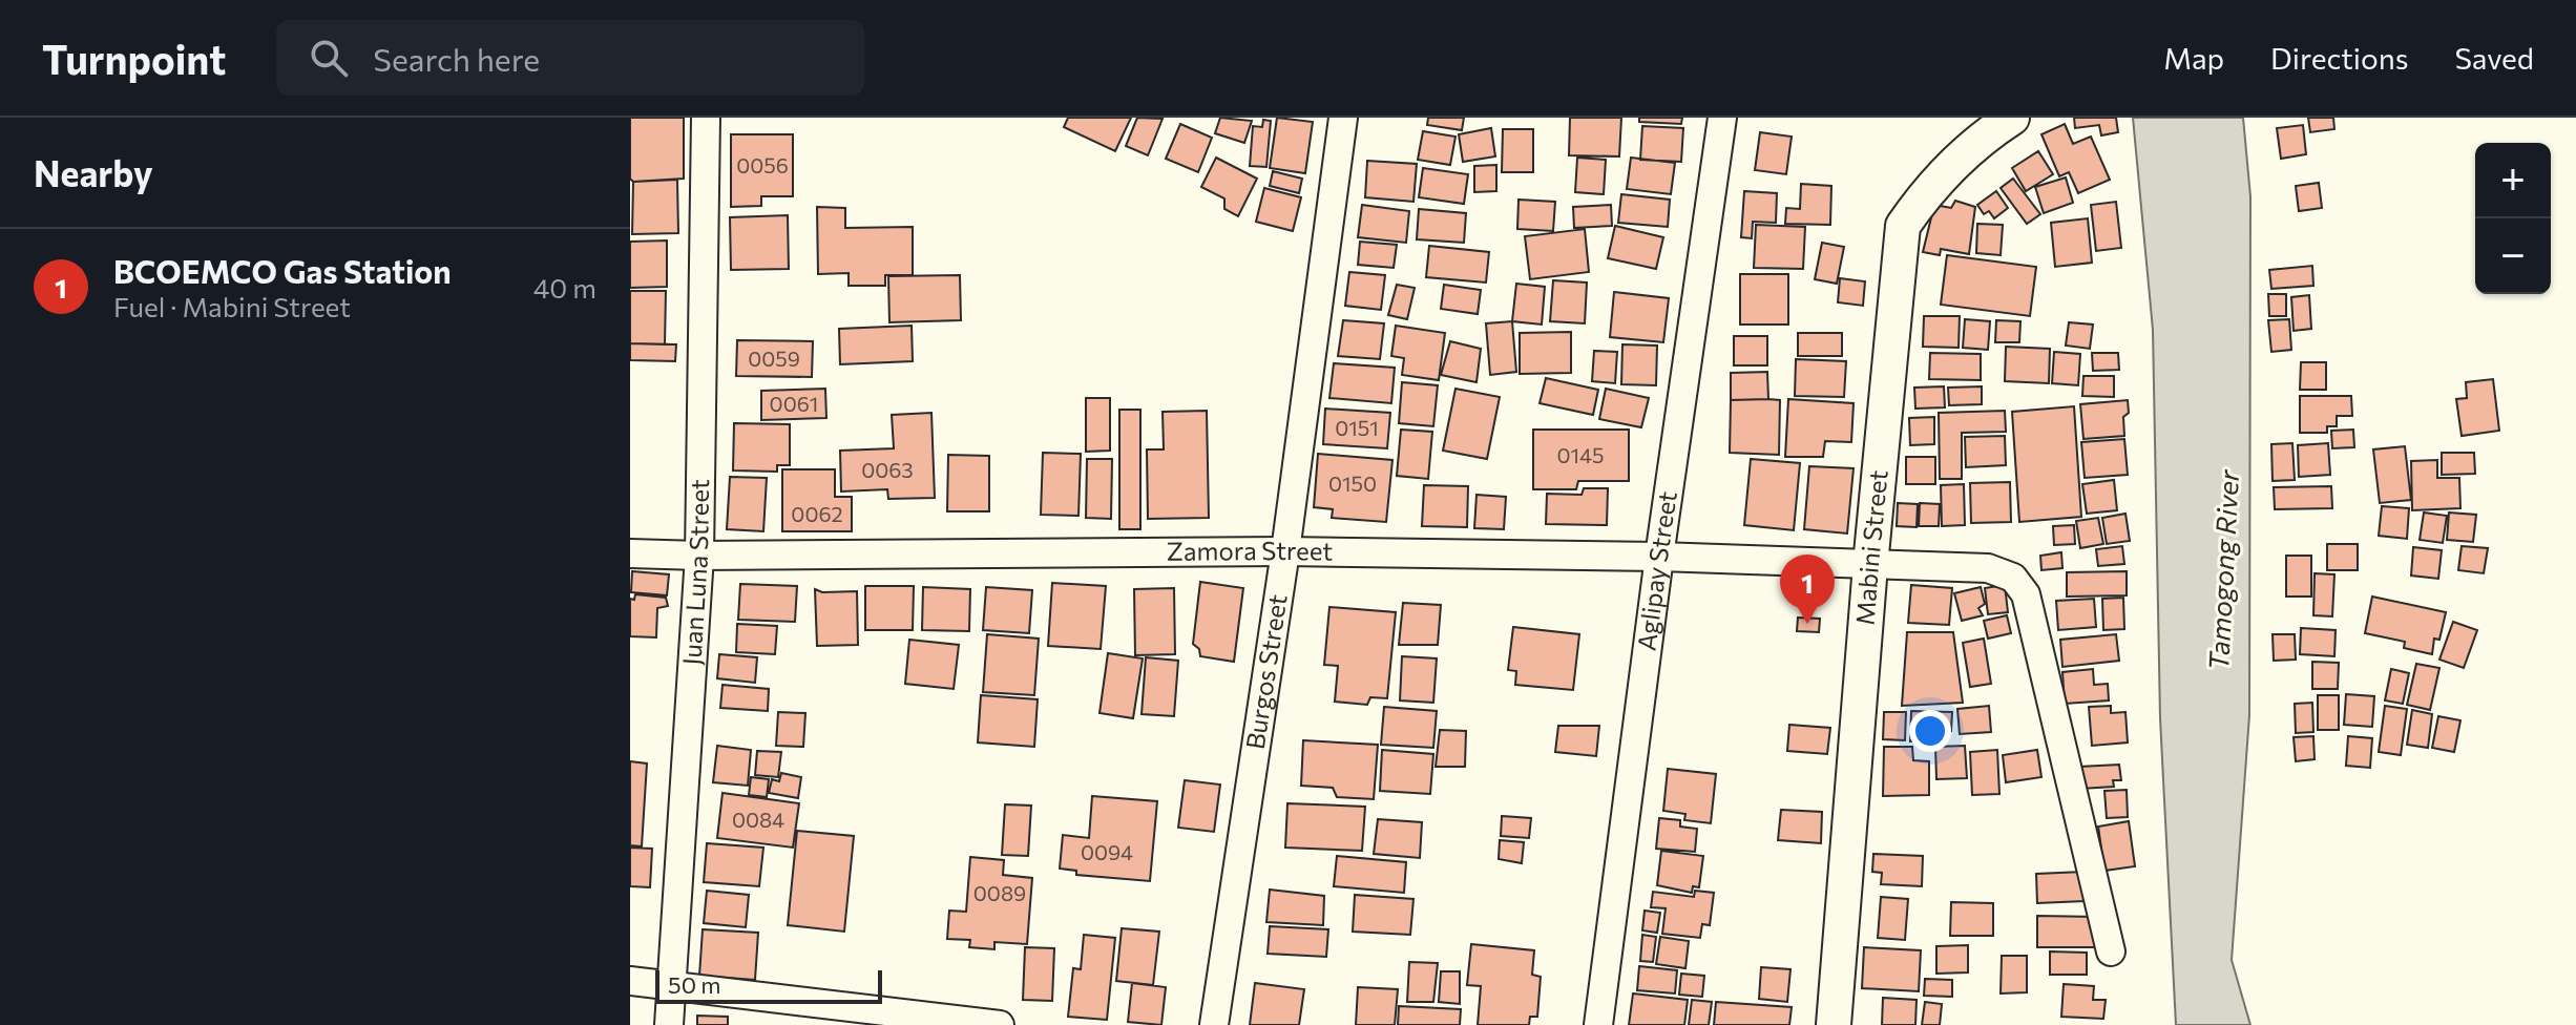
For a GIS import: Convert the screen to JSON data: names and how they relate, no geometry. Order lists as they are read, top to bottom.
{
  "streets": {
    "street": [
      "Mabini Street",
      "Zamora Street",
      "Juan Luna Street",
      "Aglipay Street",
      "Burgos Street"
    ]
  },
  "crossings": [
    ["Mabini Street", "Zamora Street"],
    ["Zamora Street", "Juan Luna Street"],
    ["Zamora Street", "Aglipay Street"],
    ["Zamora Street", "Burgos Street"]
  ],
  "water": ["Tamogong River"],
  "house_numbers": [
    "0056",
    "0059",
    "0061",
    "0151",
    "0145",
    "0063",
    "0150",
    "0062",
    "0084",
    "0094",
    "0089"
  ],
  "scale_bar": "50 m",
  "page": {
    "header": "Turnpoint",
    "search": "Search here",
    "nav": ["Map", "Directions", "Saved"],
    "heading": "Nearby",
    "map_buttons": ["+", "−"],
    "list": [
      {
        "mark": "1",
        "name": "BCOEMCO Gas Station",
        "note": "Fuel · Mabini Street",
        "value": "40 m"
      }
    ],
    "pins": "1",
    "scale": "50 m"
  }
}
